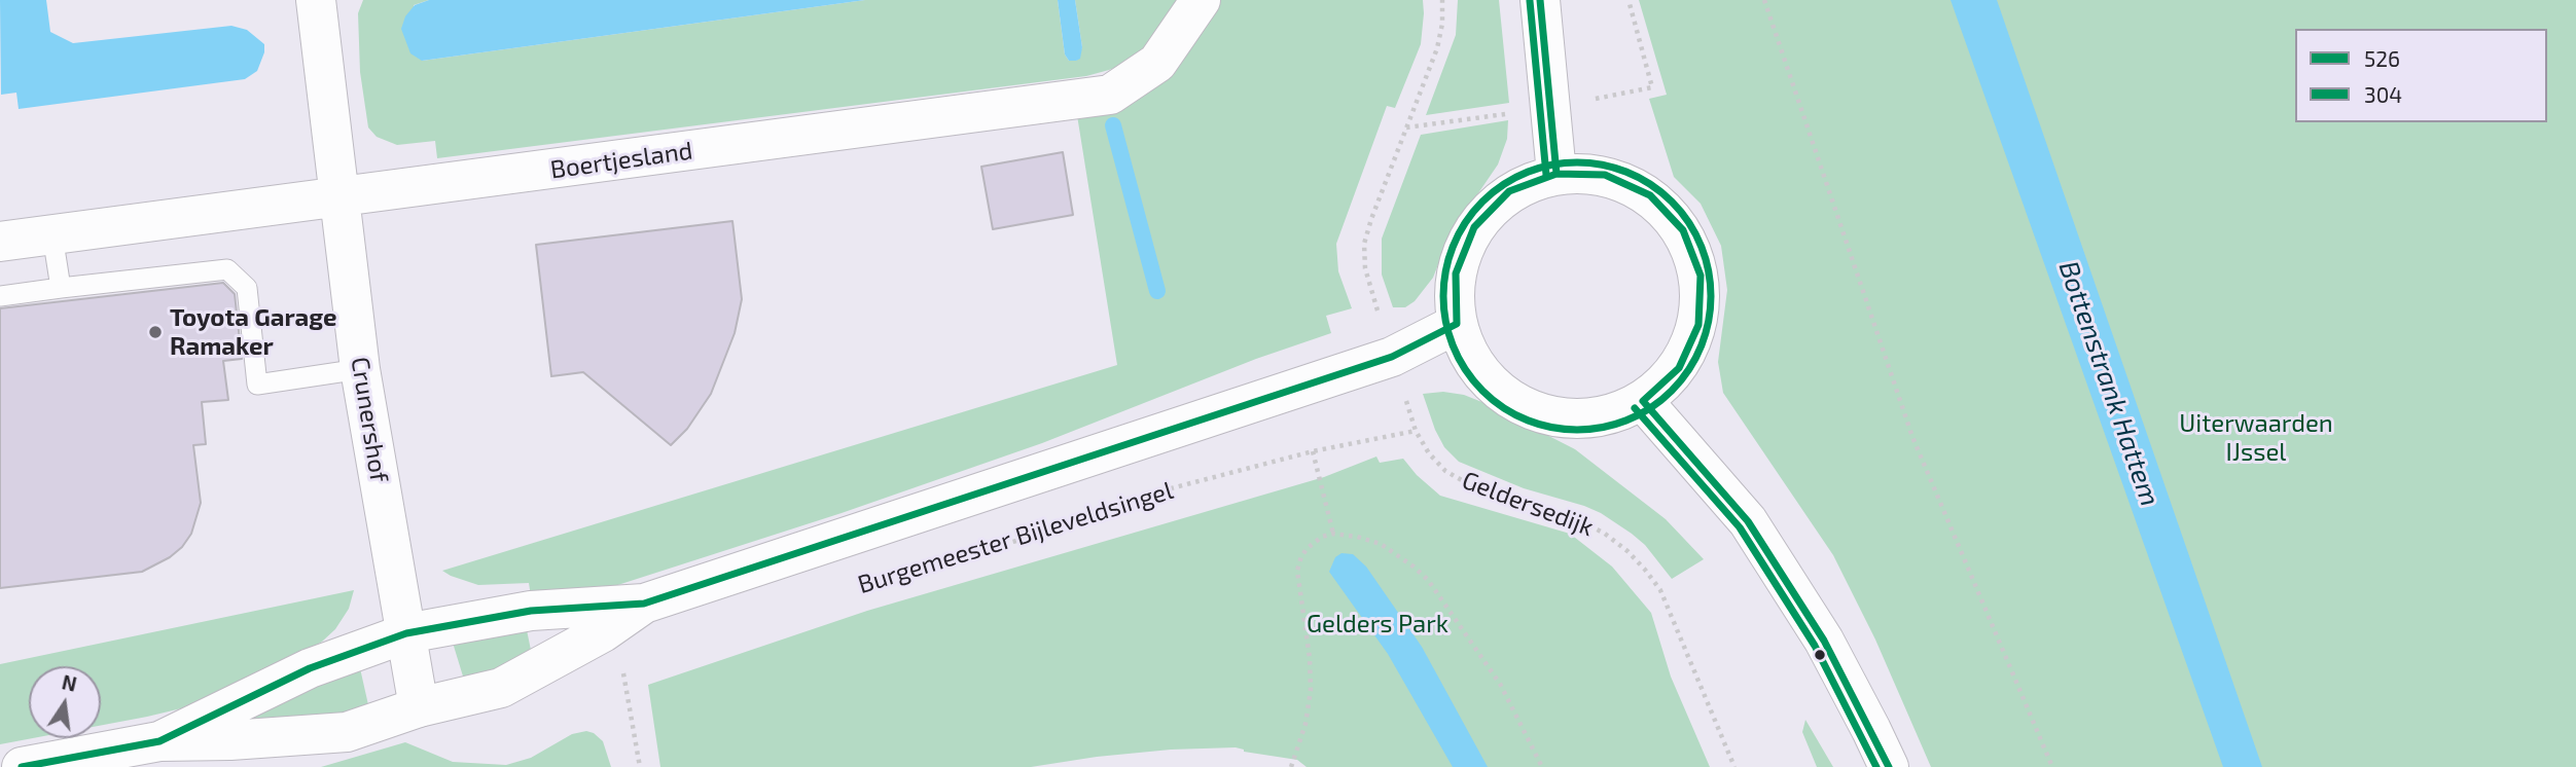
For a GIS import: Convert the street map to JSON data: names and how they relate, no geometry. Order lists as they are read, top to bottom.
{
  "streets": {
    "main road": ["Boertjesland", "Crunershof", "Burgemeester Bijleveldsingel"],
    "path": ["Geldersedijk"]
  },
  "crossings": [
    ["Boertjesland", "Crunershof"],
    ["Crunershof", "Burgemeester Bijleveldsingel"],
    ["Geldersedijk", "Burgemeester Bijleveldsingel"]
  ],
  "water": ["Bottenstrank Hattem"],
  "parks": ["Uiterwaarden IJssel", "Gelders Park"],
  "places": ["Toyota Garage Ramaker"],
  "lines": ["transit line 526", "transit line 304"],
  "legend": ["526", "304"],
  "north": "top"
}
